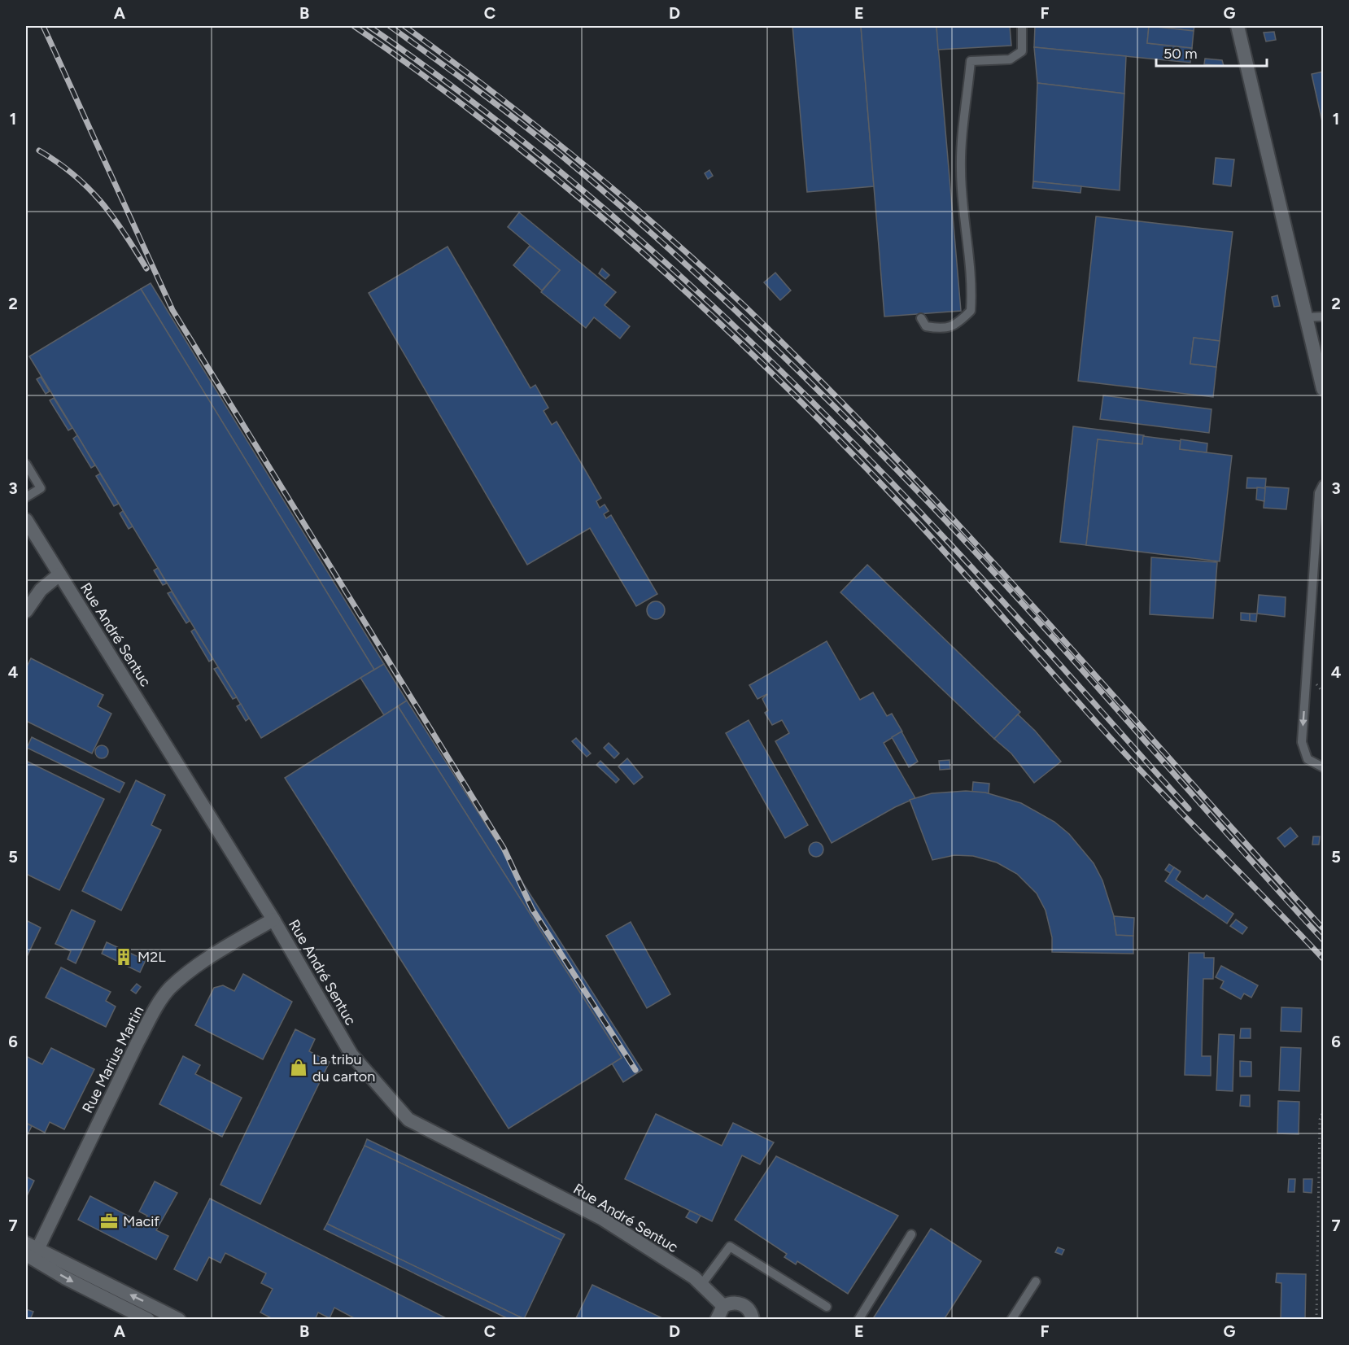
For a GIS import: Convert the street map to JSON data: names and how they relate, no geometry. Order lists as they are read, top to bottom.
{
  "streets": {
    "street": ["Rue André Sentuc", "Rue Marius Martin"]
  },
  "crossings": [
    ["Rue André Sentuc", "Rue Marius Martin"]
  ],
  "places": {
    "building": ["M2L"],
    "shop": ["La tribu du carton"],
    "office": ["Macif"]
  },
  "scale_bar": "50 m",
  "grid": {
    "columns": [
      "A",
      "B",
      "C",
      "D",
      "E",
      "F",
      "G"
    ],
    "rows": [
      "1",
      "2",
      "3",
      "4",
      "5",
      "6",
      "7"
    ]
  }
}
